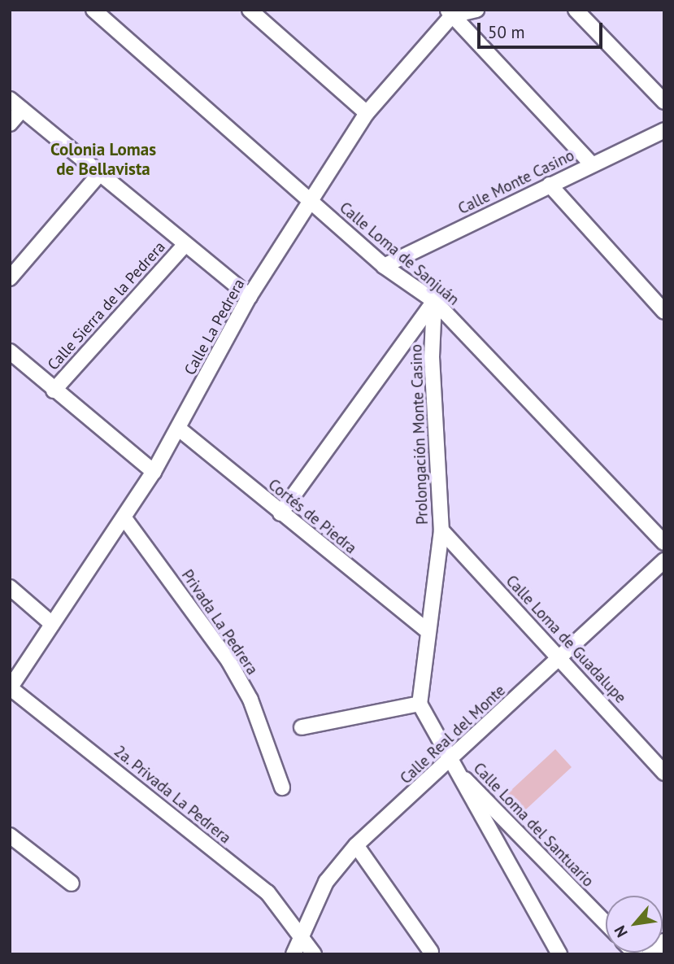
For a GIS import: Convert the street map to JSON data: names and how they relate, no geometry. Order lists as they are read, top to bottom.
{
  "streets": {
    "street": [
      "Calle Monte Casino",
      "Calle Loma de Sanjuán",
      "Calle Sierra de la Pedrera",
      "Calle La Pedrera",
      "Prolongación Monte Casino",
      "Cortés de Piedra",
      "Privada La Pedrera",
      "Calle Loma de Guadalupe",
      "Calle Real del Monte",
      "2a. Privada La Pedrera",
      "Calle Loma del Santuario"
    ]
  },
  "crossings": [
    ["Calle Monte Casino", "Calle Loma de Sanjuán"],
    ["Calle Loma de Sanjuán", "Calle La Pedrera"],
    ["Calle Loma de Sanjuán", "Prolongación Monte Casino"],
    ["Calle La Pedrera", "Cortés de Piedra"],
    ["Calle La Pedrera", "Privada La Pedrera"],
    ["Calle La Pedrera", "2a. Privada La Pedrera"],
    ["Prolongación Monte Casino", "Cortés de Piedra"],
    ["Prolongación Monte Casino", "Calle Loma de Guadalupe"],
    ["Calle Loma de Guadalupe", "Calle Real del Monte"],
    ["Calle Real del Monte", "2a. Privada La Pedrera"],
    ["Calle Real del Monte", "Calle Loma del Santuario"]
  ],
  "districts": ["Colonia Lomas de Bellavista"],
  "scale_bar": "50 m",
  "north": "bottom left"
}
